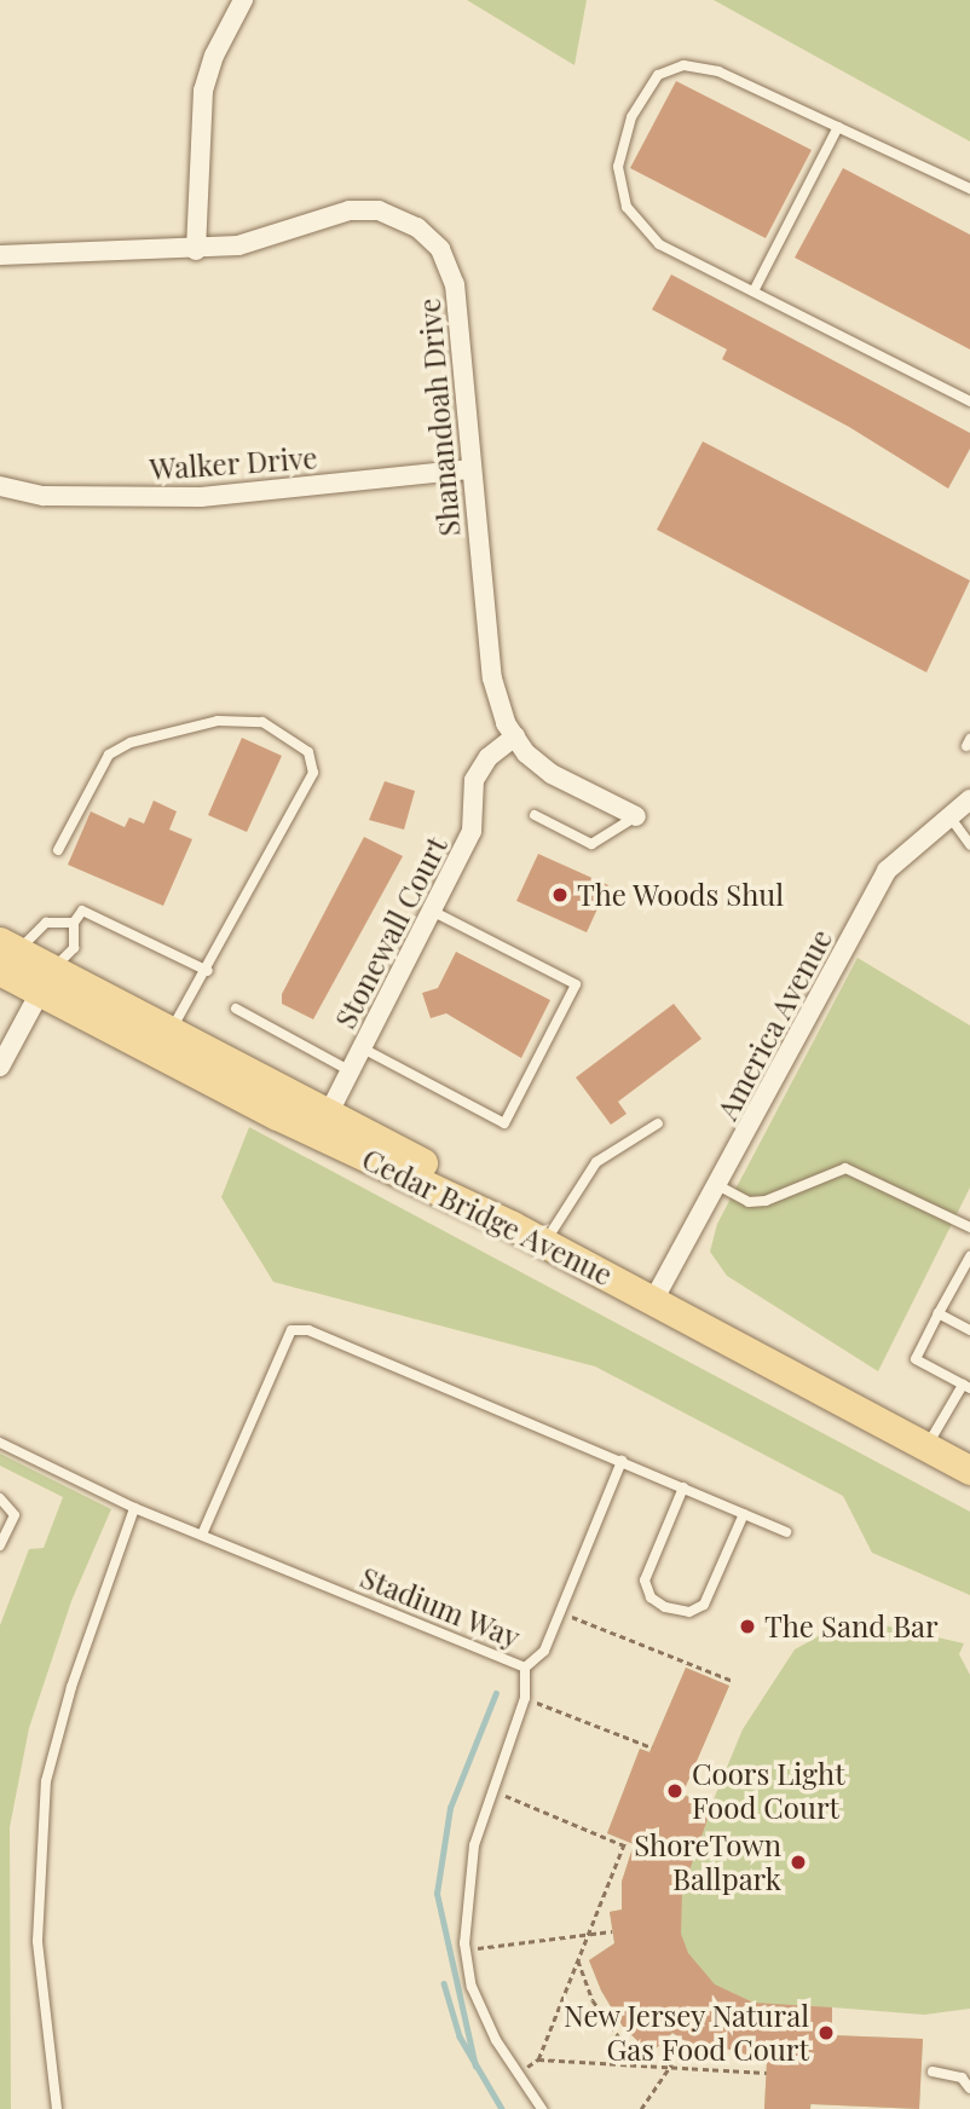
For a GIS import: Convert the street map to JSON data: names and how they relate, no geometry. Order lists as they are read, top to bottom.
{
  "streets": {
    "main road": ["Cedar Bridge Avenue"],
    "street": [
      "Shanandoah Drive",
      "Walker Drive",
      "Stonewall Court",
      "America Avenue"
    ],
    "lane": ["Stadium Way"]
  },
  "crossings": [
    ["Shanandoah Drive", "Walker Drive"],
    ["Shanandoah Drive", "Stonewall Court"],
    ["America Avenue", "Cedar Bridge Avenue"]
  ],
  "places": [
    "The Woods Shul",
    "The Sand Bar",
    "Coors Light Food Court",
    "ShoreTown Ballpark",
    "New Jersey Natural Gas Food Court"
  ]
}
